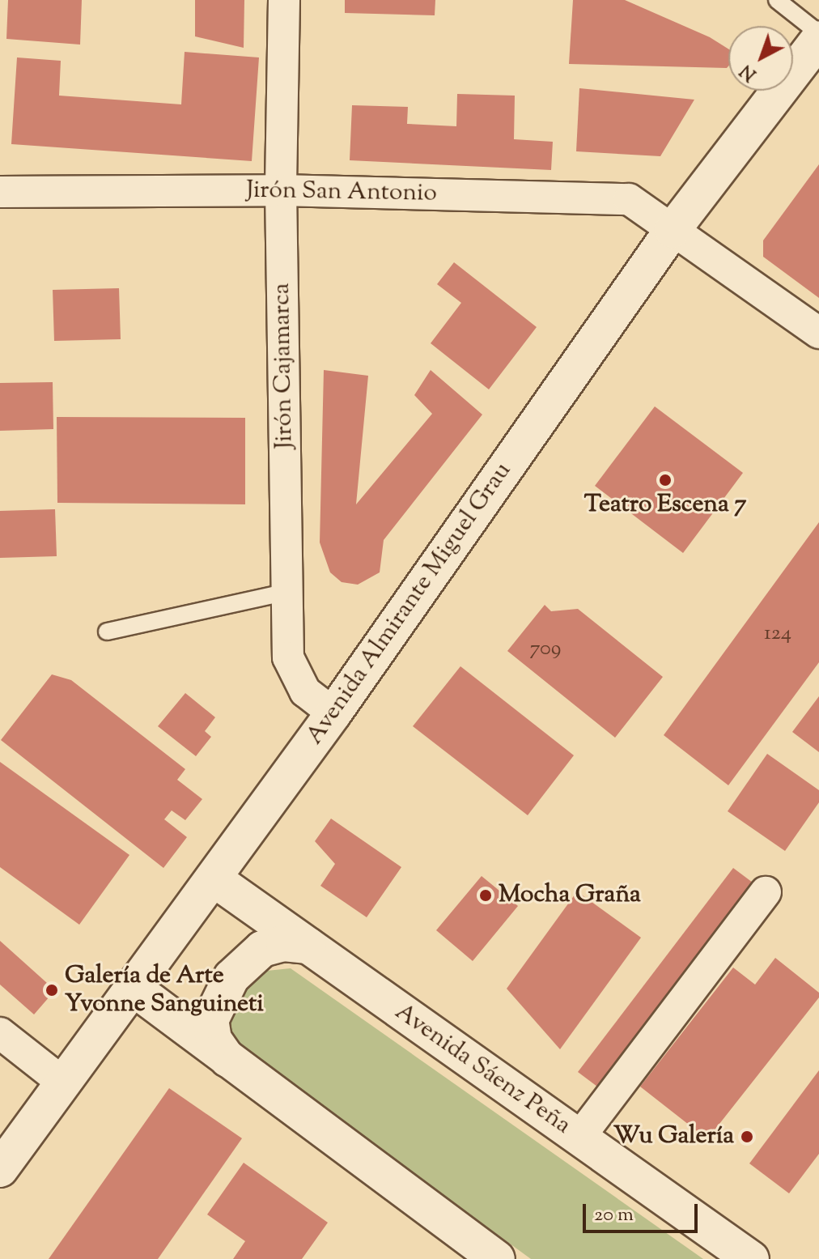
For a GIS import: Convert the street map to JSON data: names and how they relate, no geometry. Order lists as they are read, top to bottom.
{
  "streets": {
    "main road": ["Avenida Almirante Miguel Grau", "Avenida Sáenz Peña"],
    "street": ["Jirón San Antonio", "Jirón Cajamarca"]
  },
  "crossings": [
    ["Jirón San Antonio", "Jirón Cajamarca"],
    ["Jirón San Antonio", "Avenida Almirante Miguel Grau"],
    ["Jirón Cajamarca", "Avenida Almirante Miguel Grau"],
    ["Avenida Almirante Miguel Grau", "Avenida Sáenz Peña"]
  ],
  "places": [
    "Teatro Escena 7",
    "Mocha Graña",
    "Galería de Arte Yvonne Sanguineti",
    "Wu Galería"
  ],
  "house_numbers": ["124", "709"],
  "scale_bar": "20 m",
  "north": "bottom left"
}
